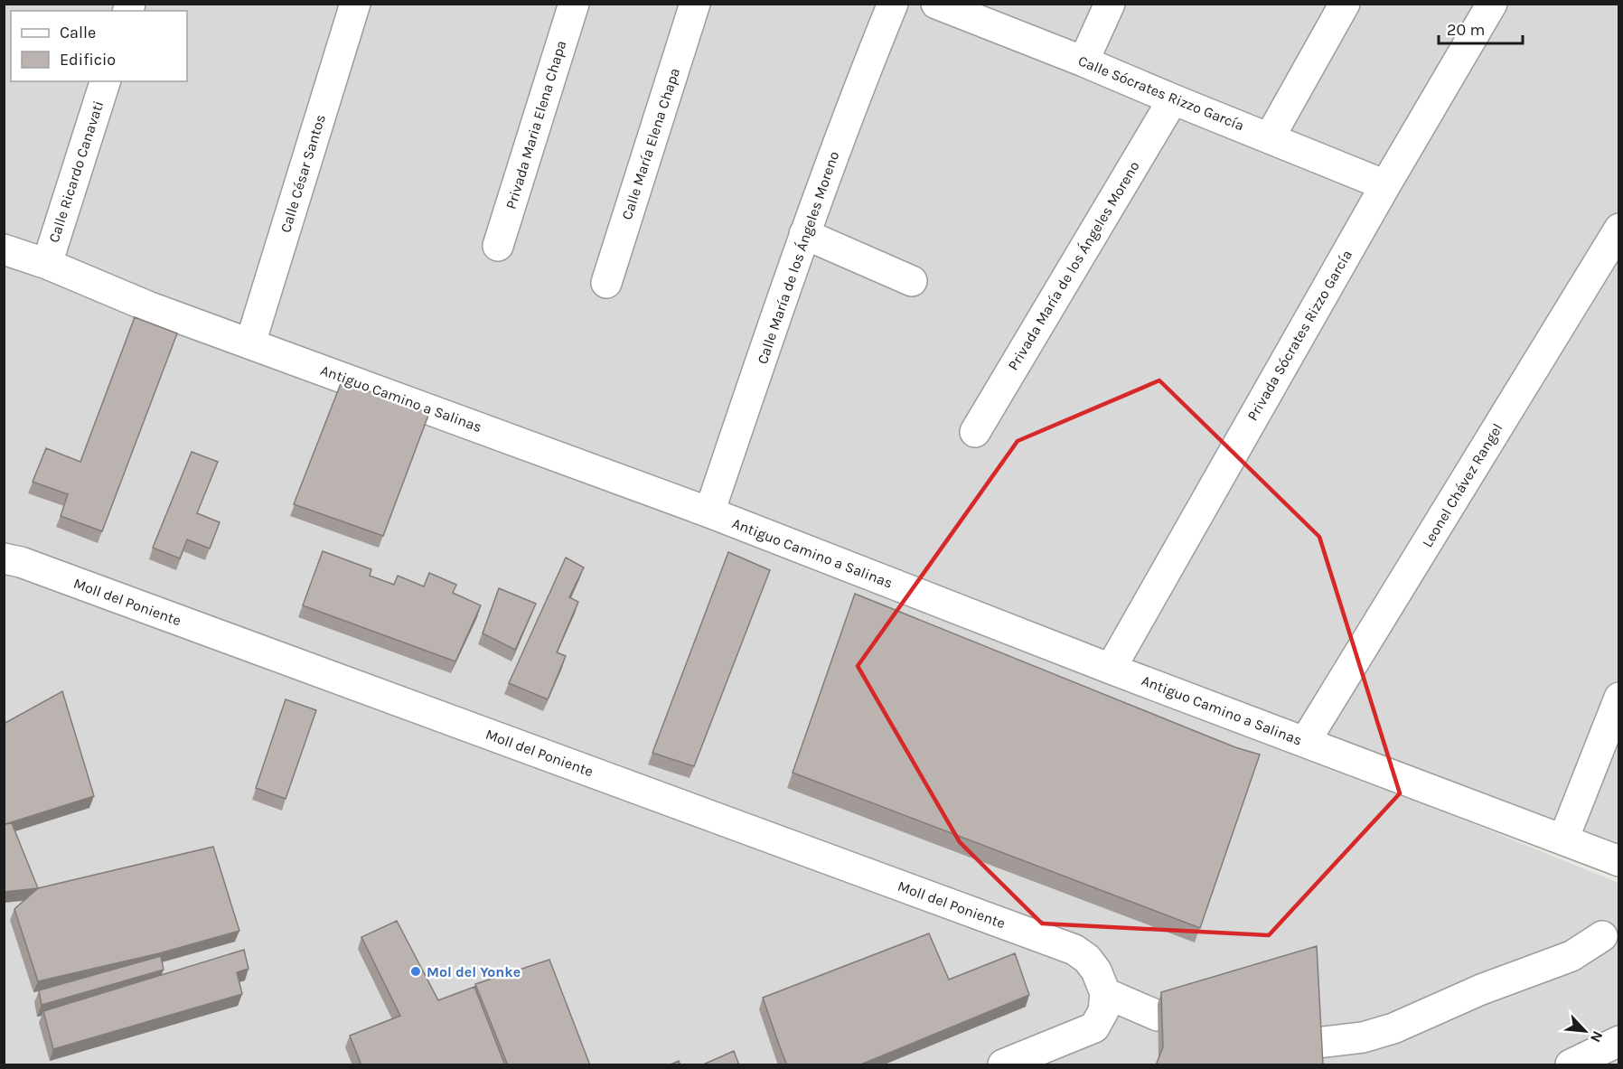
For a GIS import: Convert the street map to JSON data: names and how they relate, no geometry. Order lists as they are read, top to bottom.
{
  "streets": {
    "street": [
      "Calle Sócrates Rizzo García",
      "Privada Maria Elena Chapa",
      "Calle María Elena Chapa",
      "Calle Ricardo Canavati",
      "Calle César Santos",
      "Calle María de los Ángeles Moreno",
      "Privada María de los Ángeles Moreno",
      "Privada Sócrates Rizzo García",
      "Antiguo Camino a Salinas",
      "Leonel Chávez Rangel",
      "Moll del Poniente"
    ]
  },
  "crossings": [
    ["Calle Sócrates Rizzo García", "Privada María de los Ángeles Moreno"],
    ["Calle Sócrates Rizzo García", "Privada Sócrates Rizzo García"],
    ["Calle Ricardo Canavati", "Antiguo Camino a Salinas"],
    ["Calle César Santos", "Antiguo Camino a Salinas"],
    ["Calle María de los Ángeles Moreno", "Antiguo Camino a Salinas"],
    ["Privada Sócrates Rizzo García", "Antiguo Camino a Salinas"],
    ["Antiguo Camino a Salinas", "Leonel Chávez Rangel"]
  ],
  "places": ["Mol del Yonke"],
  "legend": ["Calle", "Edificio"],
  "scale_bar": "20 m",
  "north": "bottom right"
}
